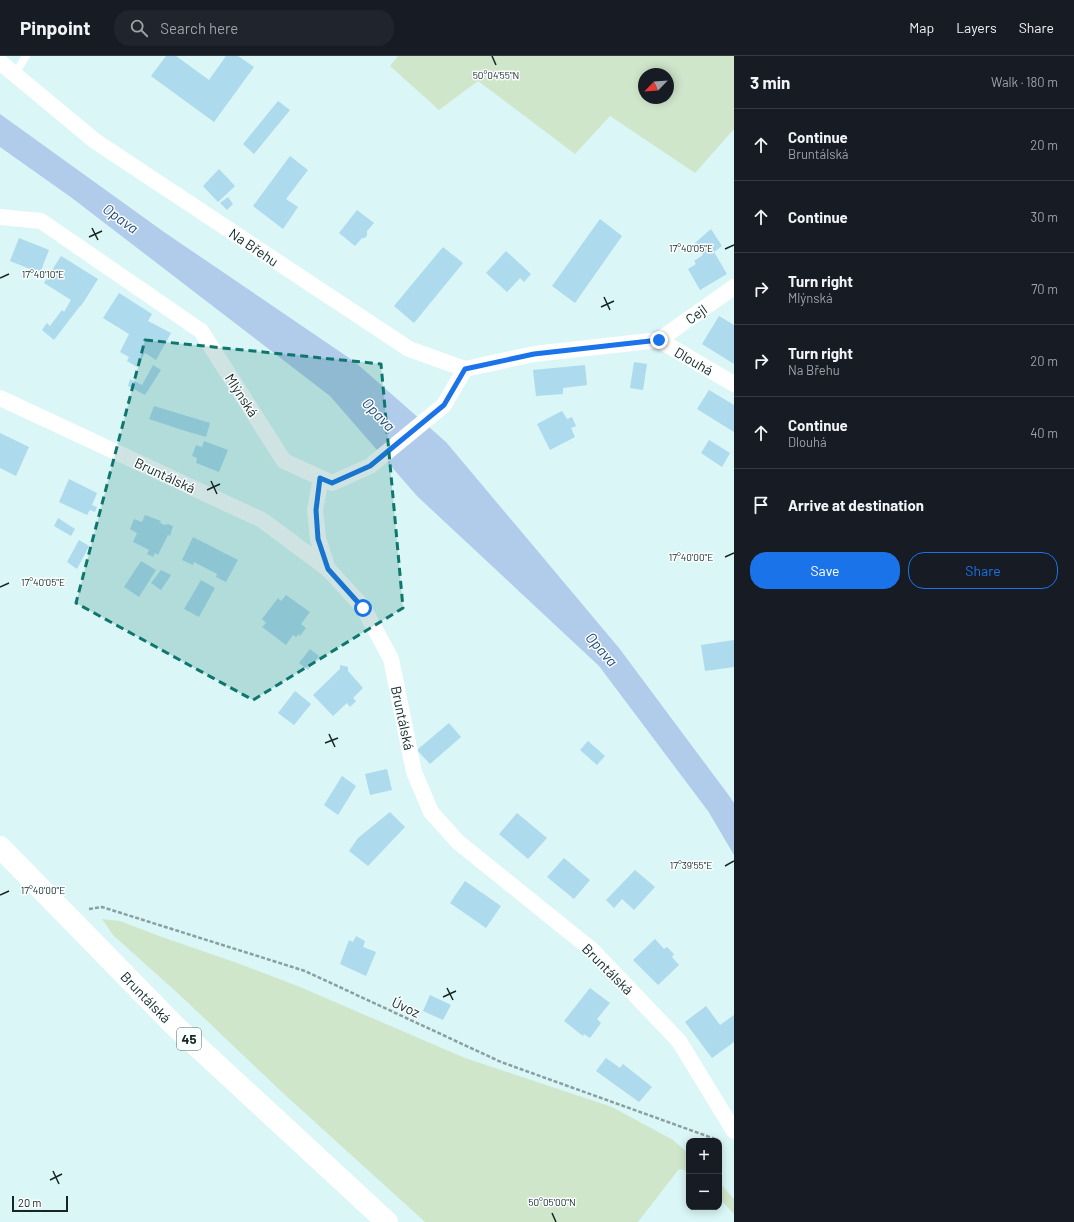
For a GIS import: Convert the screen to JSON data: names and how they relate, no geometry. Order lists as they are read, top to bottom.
{
  "streets": {
    "main road": ["Bruntálská", "45"],
    "street": [
      "Na Břehu",
      "Cejl",
      "Dlouhá",
      "Mlýnská"
    ],
    "path": ["Úvoz"]
  },
  "crossings": [
    ["Na Břehu", "Dlouhá"],
    ["Na Břehu", "Mlýnská"],
    ["Cejl", "Dlouhá"],
    ["Dlouhá", "Mlýnská"],
    ["Bruntálská", "Úvoz"]
  ],
  "water": ["Opava"],
  "scale_bar": "20 m",
  "north": "bottom left",
  "page": {
    "header": "Pinpoint",
    "search": "Search here",
    "nav": ["Map", "Layers", "Share"],
    "heading": ["3 min", "Walk · 180 m"],
    "list": [
      ["Continue", "Bruntálská", "20 m"],
      ["Continue", "30 m"],
      ["Turn right", "Mlýnská", "70 m"],
      ["Turn right", "Na Břehu", "20 m"],
      ["Continue", "Dlouhá", "40 m"],
      "Arrive at destination"
    ],
    "buttons": ["Save", "Share"],
    "map_buttons": ["+", "−"],
    "scale": "20 m"
  },
  "coordinates": [
    "50°04'55\"N",
    "17°40'05\"E",
    "17°40'10\"E",
    "17°40'00\"E",
    "17°39'55\"E",
    "50°05'00\"N"
  ]
}
